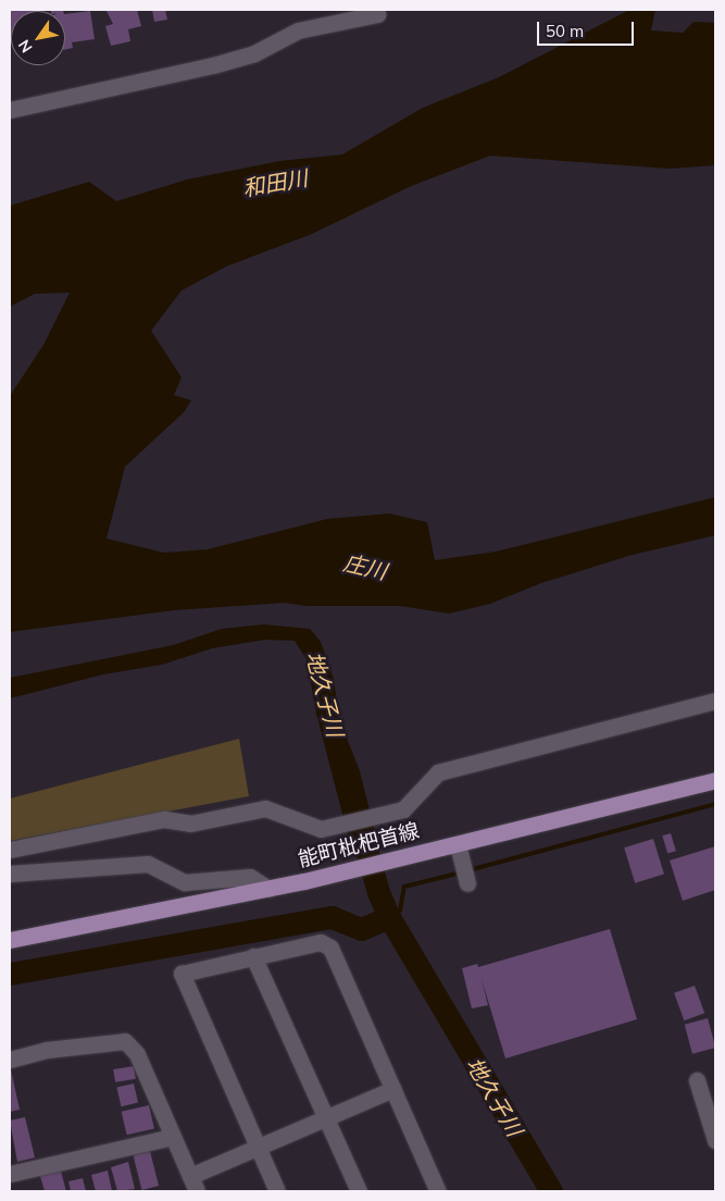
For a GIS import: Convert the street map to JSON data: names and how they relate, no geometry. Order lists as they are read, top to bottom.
{
  "streets": {
    "main road": ["能町枇杷首線"]
  },
  "water": ["和田川", "庄川", "地久子川"],
  "scale_bar": "50 m",
  "north": "bottom left"
}
